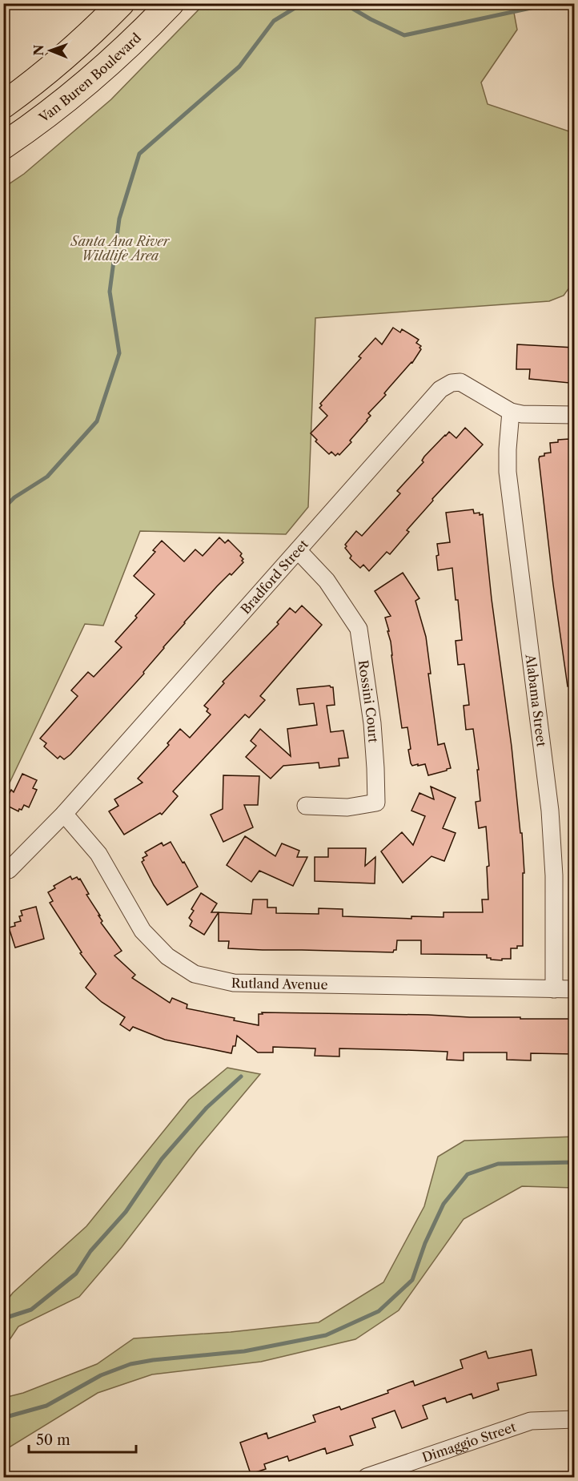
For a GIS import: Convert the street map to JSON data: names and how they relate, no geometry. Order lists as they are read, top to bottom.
{
  "streets": {
    "main road": ["Van Buren Boulevard"],
    "street": [
      "Bradford Street",
      "Alabama Street",
      "Rossini Court",
      "Rutland Avenue",
      "Dimaggio Street"
    ]
  },
  "crossings": [
    ["Bradford Street", "Alabama Street"],
    ["Bradford Street", "Rossini Court"],
    ["Bradford Street", "Rutland Avenue"],
    ["Alabama Street", "Rutland Avenue"]
  ],
  "parks": ["Santa Ana River Wildlife Area"],
  "scale_bar": "50 m",
  "north": "left"
}
